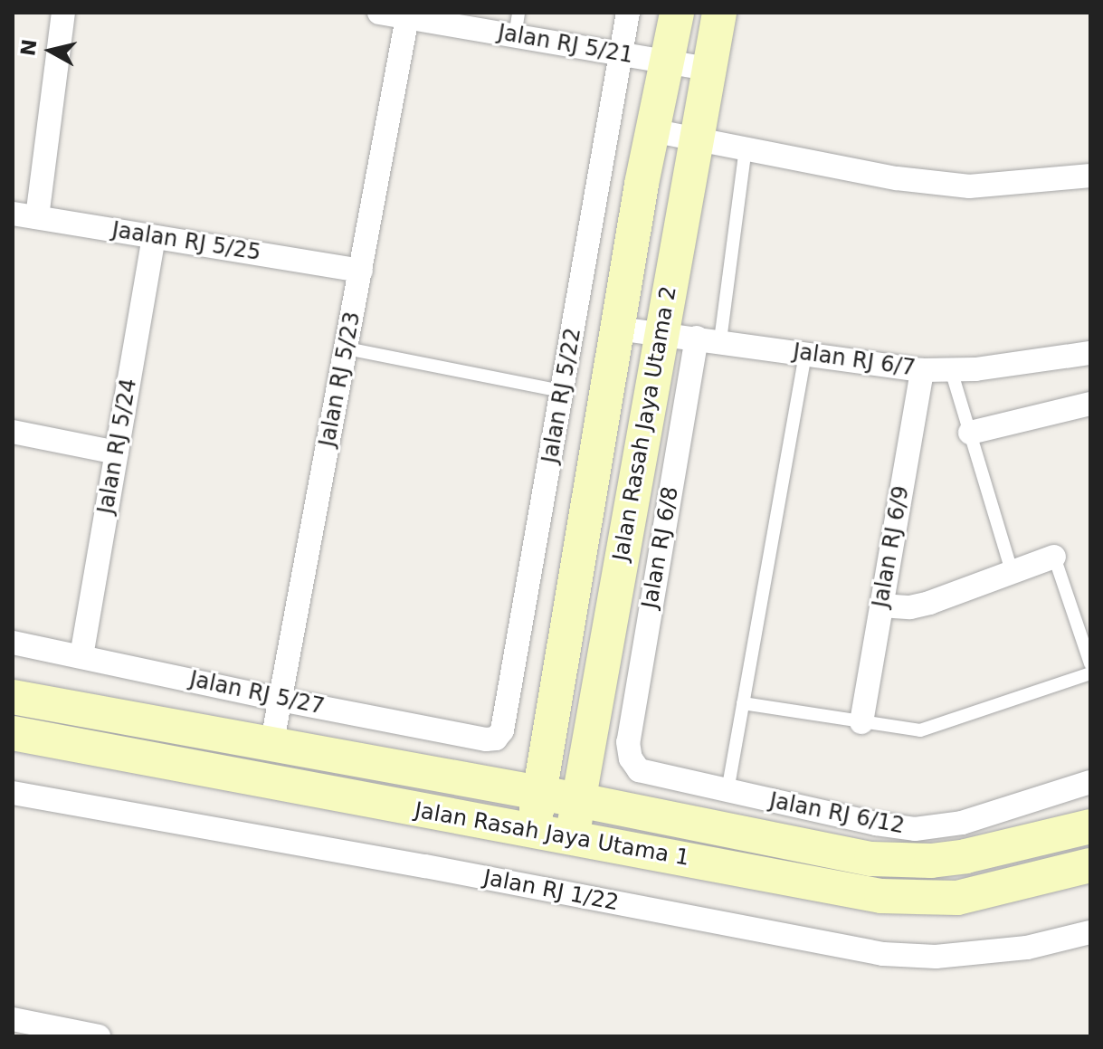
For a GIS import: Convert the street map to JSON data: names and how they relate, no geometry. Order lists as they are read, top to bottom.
{
  "streets": {
    "main road": ["Jalan Rasah Jaya Utama 2", "Jalan Rasah Jaya Utama 1"],
    "street": [
      "Jalan RJ 5/21",
      "Jaalan RJ 5/25",
      "Jalan RJ 6/7",
      "Jalan RJ 5/23",
      "Jalan RJ 5/22",
      "Jalan RJ 5/24",
      "Jalan RJ 6/9",
      "Jalan RJ 6/8",
      "Jalan RJ 5/27",
      "Jalan RJ 6/12",
      "Jalan RJ 1/22"
    ]
  },
  "crossings": [
    ["Jalan RJ 5/21", "Jalan RJ 5/23"],
    ["Jalan RJ 5/21", "Jalan RJ 5/22"],
    ["Jalan RJ 5/21", "Jalan Rasah Jaya Utama 2"],
    ["Jaalan RJ 5/25", "Jalan RJ 5/23"],
    ["Jaalan RJ 5/25", "Jalan RJ 5/24"],
    ["Jalan RJ 6/7", "Jalan Rasah Jaya Utama 2"],
    ["Jalan RJ 6/7", "Jalan RJ 6/9"],
    ["Jalan RJ 6/7", "Jalan RJ 6/8"],
    ["Jalan RJ 5/23", "Jalan RJ 5/27"],
    ["Jalan RJ 5/23", "Jalan Rasah Jaya Utama 1"],
    ["Jalan RJ 5/22", "Jalan RJ 5/27"],
    ["Jalan Rasah Jaya Utama 2", "Jalan Rasah Jaya Utama 1"],
    ["Jalan RJ 5/24", "Jalan RJ 5/27"],
    ["Jalan RJ 6/8", "Jalan RJ 6/12"]
  ],
  "north": "left"
}
